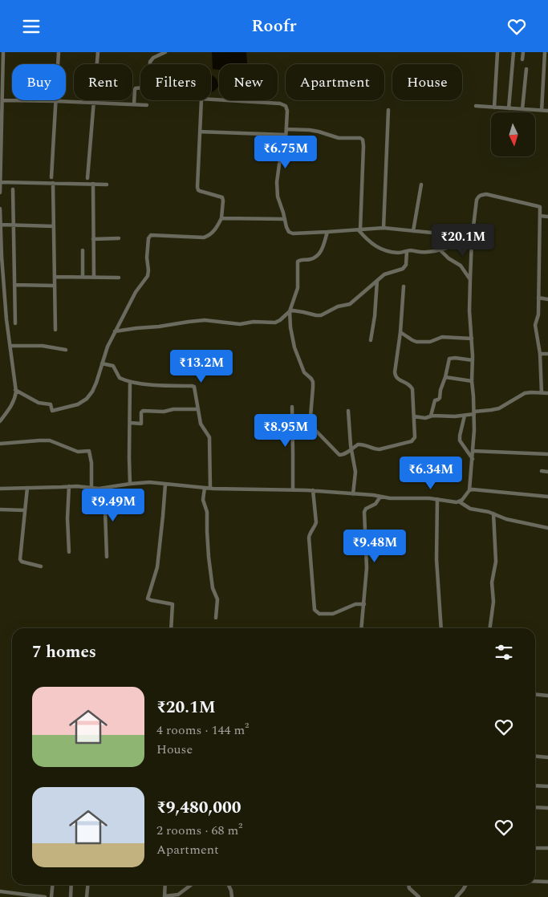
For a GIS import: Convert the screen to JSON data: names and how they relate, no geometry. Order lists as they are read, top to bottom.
{
  "north": "bottom",
  "page": {
    "header": "Roofr",
    "chip": [
      "Buy",
      "Rent",
      "Filters",
      "New",
      "Apartment",
      "House"
    ],
    "price": [
      "₹6.75M",
      "₹20.1M",
      "₹13.2M",
      "₹8.95M",
      "₹6.34M",
      "₹9.49M",
      "₹9.48M"
    ],
    "heading": "7 homes",
    "list": [
      {
        "name": "₹20.1M",
        "note": "4 rooms · 144 m² · House"
      },
      {
        "name": "₹9,480,000",
        "note": "2 rooms · 68 m² · Apartment"
      }
    ]
  }
}
